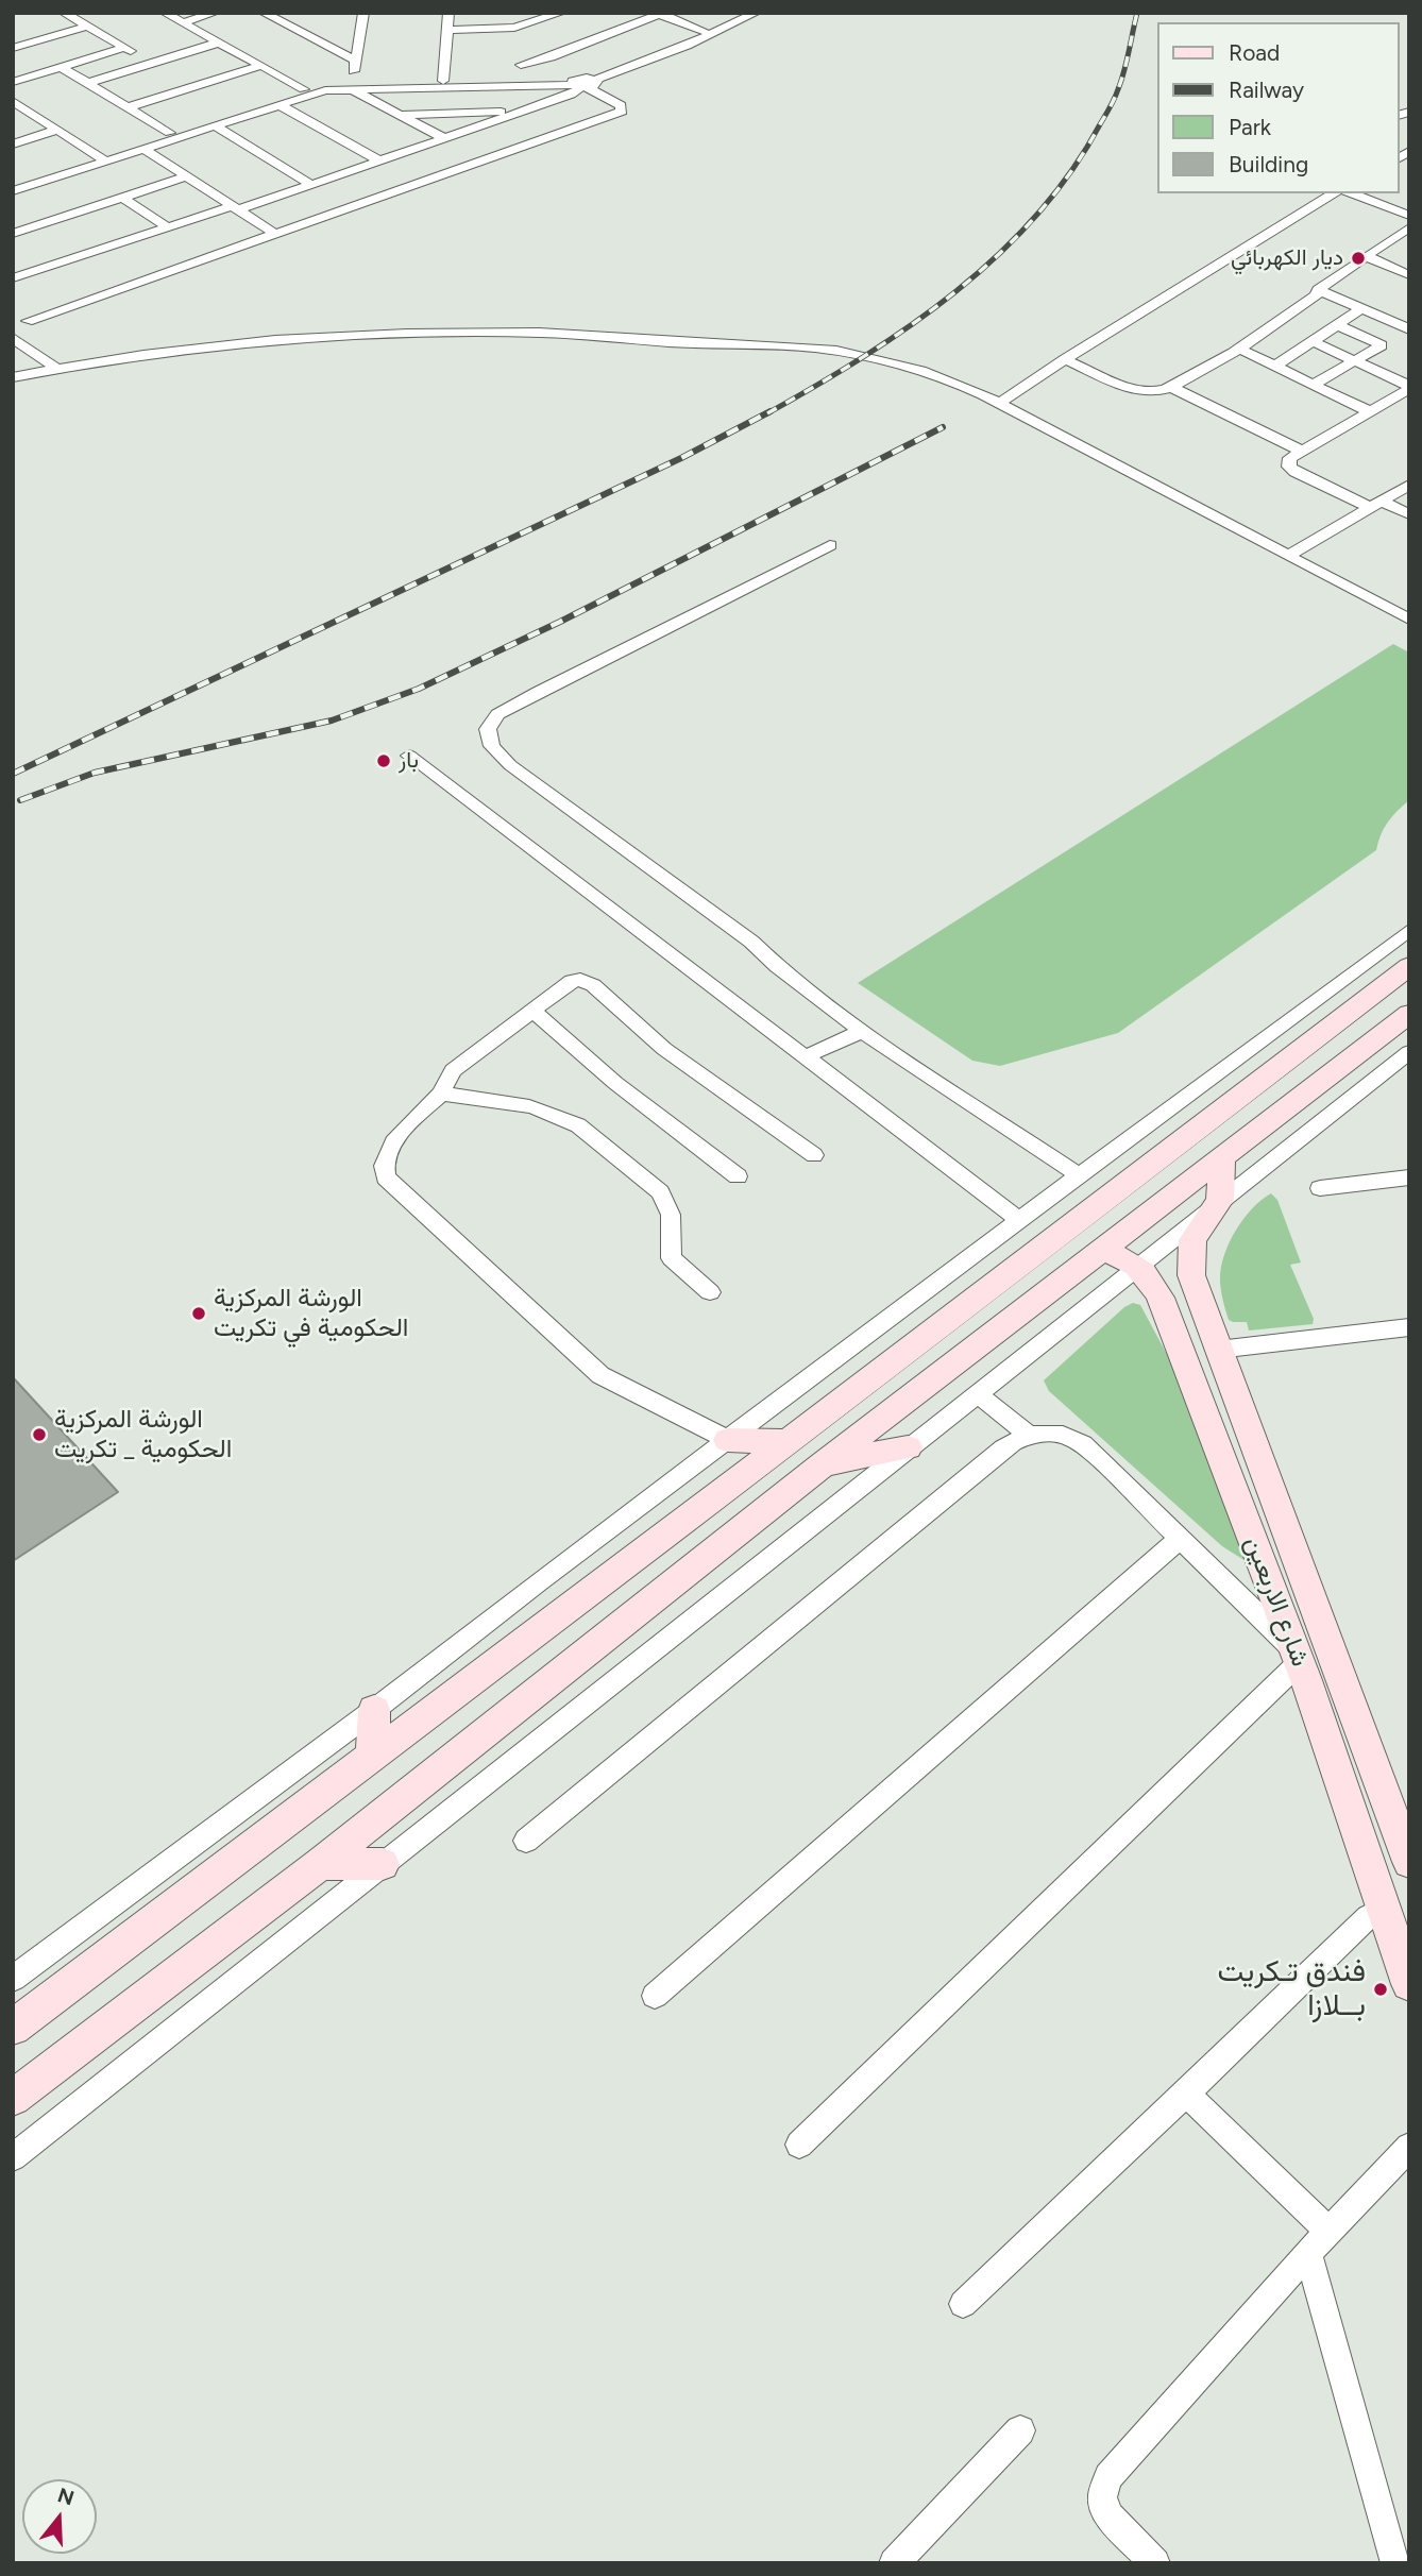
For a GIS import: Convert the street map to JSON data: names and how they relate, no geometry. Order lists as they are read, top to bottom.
{
  "streets": {
    "main road": ["شارع الاربعين"]
  },
  "places": [
    "ديار الكهربائي",
    "بار",
    "الورشة المركزية الحكومية في تكريت",
    "الورشة المركزية الحكومية _ تكريت",
    "فندق تـكريت بــلازا"
  ],
  "legend": [
    "Road",
    "Railway",
    "Park",
    "Building"
  ],
  "north": "top"
}
